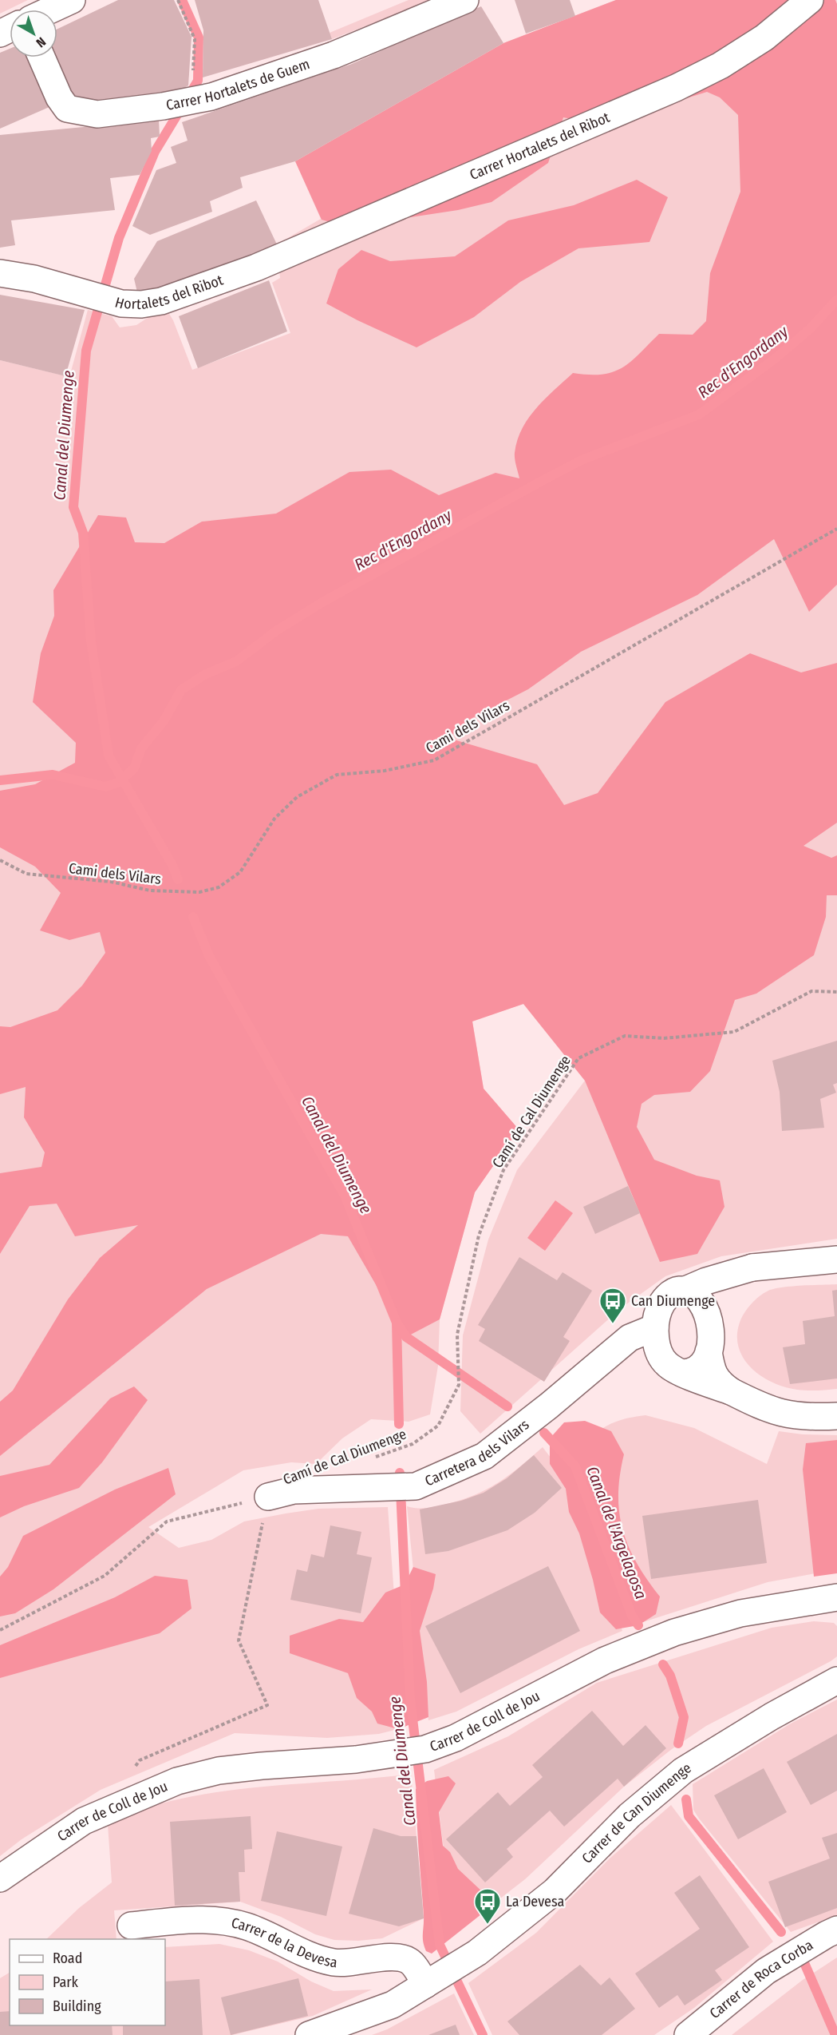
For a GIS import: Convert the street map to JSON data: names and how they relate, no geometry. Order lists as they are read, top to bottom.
{
  "streets": {
    "street": [
      "Carrer Hortalets de Guem",
      "Carrer Hortalets del Ribot",
      "Hortalets del Ribot",
      "Carretera dels Vilars",
      "Carrer de Coll de Jou",
      "Carrer de Can Diumenge",
      "Carrer de la Devesa",
      "Carrer de Roca Corba"
    ],
    "path": ["Cami dels Vilars", "Camí de Cal Diumenge"]
  },
  "crossings": [
    ["Carrer Hortalets del Ribot", "Hortalets del Ribot"],
    ["Carrer de Can Diumenge", "Carrer de la Devesa"]
  ],
  "water": ["Rec d'Engordany", "Canal del Diumenge", "Canal de l'Argelagosa"],
  "places": {
    "bus stop": ["Can Diumenge", "La Devesa"]
  },
  "legend": ["Road", "Park", "Building"],
  "north": "bottom right"
}
